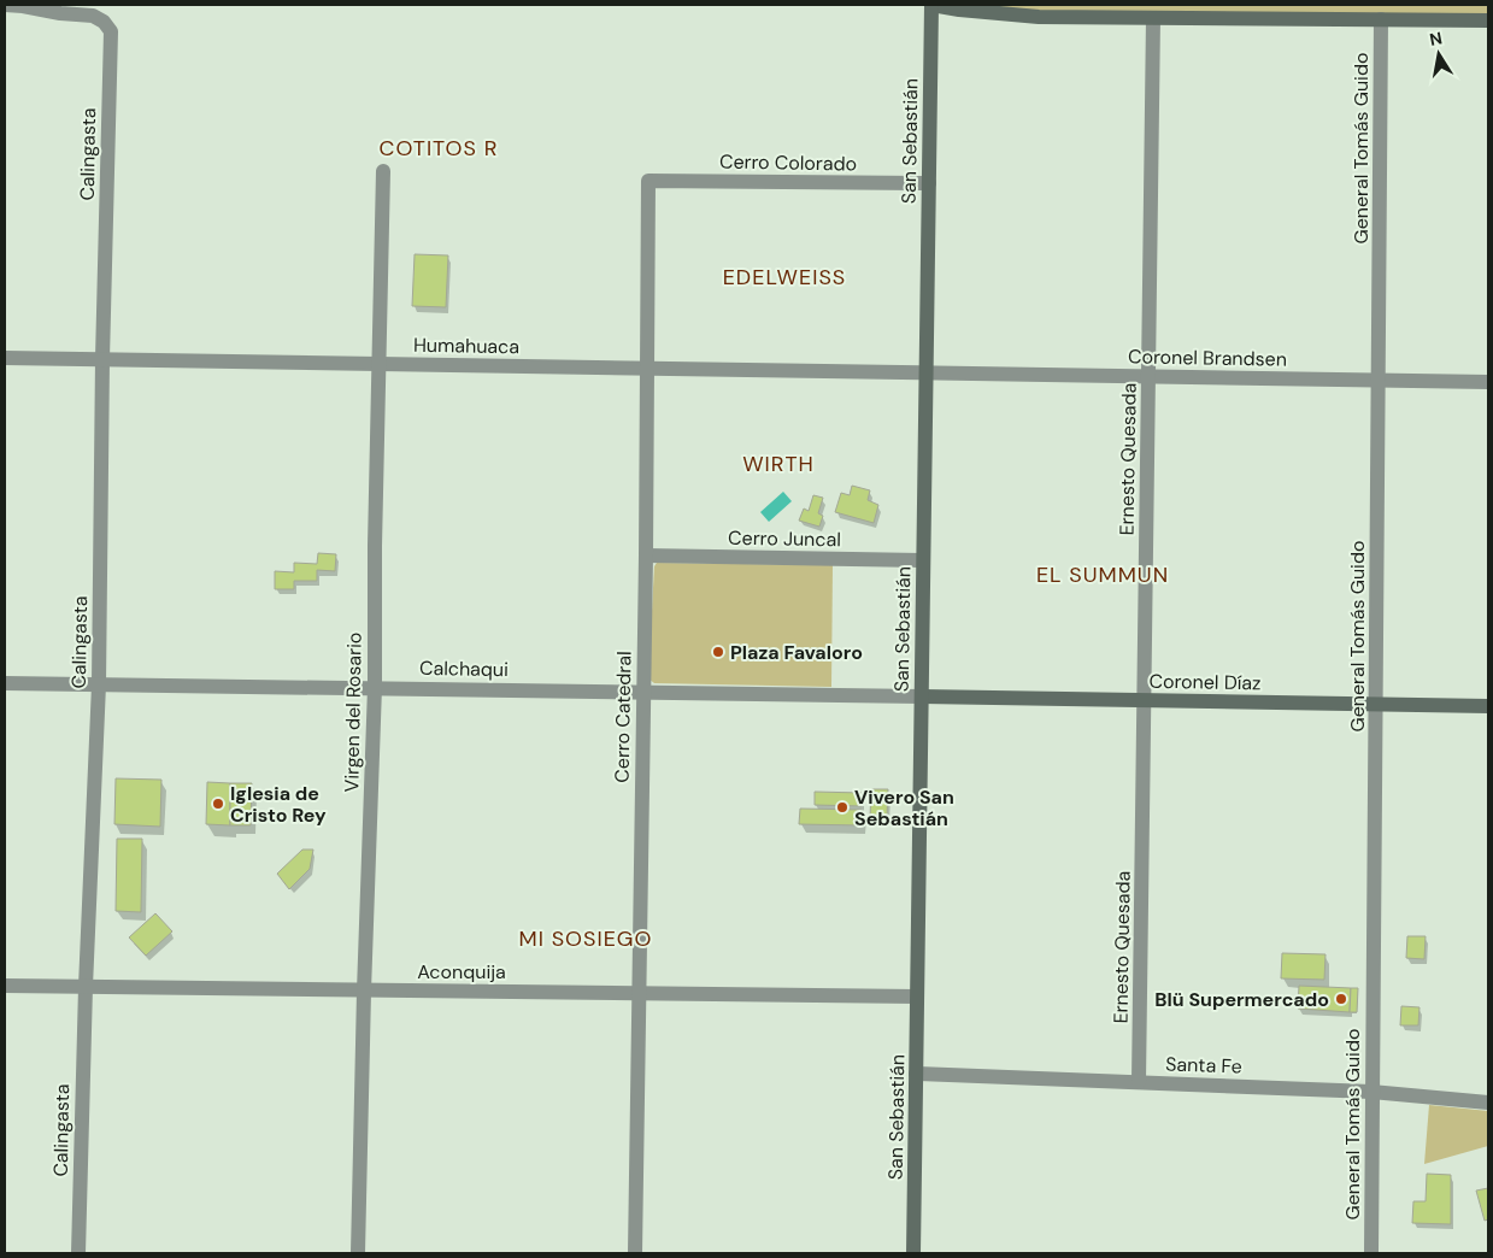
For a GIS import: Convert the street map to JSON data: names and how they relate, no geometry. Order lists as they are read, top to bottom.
{
  "streets": {
    "main road": ["San Sebastián", "Coronel Díaz"],
    "street": [
      "General Tomás Guido",
      "Calingasta",
      "Cerro Colorado",
      "Humahuaca",
      "Coronel Brandsen",
      "Ernesto Quesada",
      "Cerro Juncal",
      "Calchaqui",
      "Virgen del Rosario",
      "Cerro Catedral",
      "Aconquija",
      "Santa Fe"
    ]
  },
  "crossings": [
    ["San Sebastián", "Cerro Colorado"],
    ["San Sebastián", "Humahuaca"],
    ["San Sebastián", "Coronel Brandsen"],
    ["San Sebastián", "Cerro Juncal"],
    ["San Sebastián", "Calchaqui"],
    ["San Sebastián", "Coronel Díaz"],
    ["San Sebastián", "Aconquija"],
    ["San Sebastián", "Santa Fe"],
    ["General Tomás Guido", "Coronel Brandsen"],
    ["General Tomás Guido", "Coronel Díaz"],
    ["General Tomás Guido", "Santa Fe"],
    ["Calingasta", "Humahuaca"],
    ["Calingasta", "Calchaqui"],
    ["Calingasta", "Aconquija"],
    ["Cerro Colorado", "Cerro Catedral"],
    ["Humahuaca", "Coronel Brandsen"],
    ["Humahuaca", "Virgen del Rosario"],
    ["Humahuaca", "Cerro Catedral"],
    ["Coronel Brandsen", "Ernesto Quesada"],
    ["Ernesto Quesada", "Coronel Díaz"],
    ["Ernesto Quesada", "Santa Fe"],
    ["Cerro Juncal", "Cerro Catedral"],
    ["Calchaqui", "Coronel Díaz"],
    ["Calchaqui", "Virgen del Rosario"],
    ["Calchaqui", "Cerro Catedral"],
    ["Virgen del Rosario", "Aconquija"],
    ["Cerro Catedral", "Aconquija"]
  ],
  "districts": [
    "COTITOS R",
    "EDELWEISS",
    "WIRTH",
    "EL SUMMUN",
    "MI SOSIEGO"
  ],
  "places": [
    "Plaza Favaloro",
    "Iglesia de Cristo Rey",
    "Vivero San Sebastián",
    "Blü Supermercado"
  ],
  "north": "top"
}
